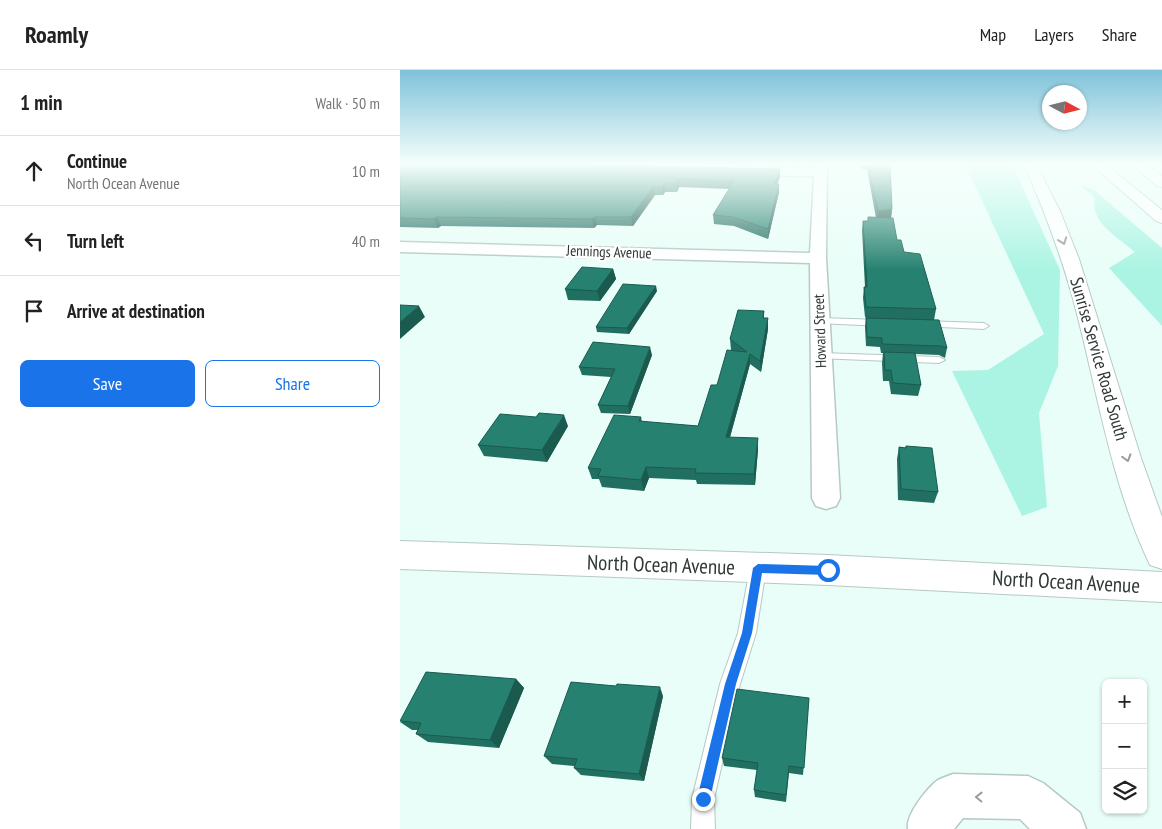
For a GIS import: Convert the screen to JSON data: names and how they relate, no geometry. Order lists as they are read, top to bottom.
{
  "streets": {
    "main road": ["Sunrise Service Road South", "North Ocean Avenue"],
    "street": ["Jennings Avenue", "Howard Street"]
  },
  "crossings": [
    ["Jennings Avenue", "Howard Street"]
  ],
  "one_way": ["Sunrise Service Road South"],
  "north": "right",
  "page": {
    "header": "Roamly",
    "nav": ["Map", "Layers", "Share"],
    "heading": ["1 min", "Walk · 50 m"],
    "list": [
      ["Continue", "North Ocean Avenue", "10 m"],
      ["Turn left", "40 m"],
      "Arrive at destination"
    ],
    "buttons": ["Save", "Share"],
    "map_buttons": ["+", "−"]
  }
}
